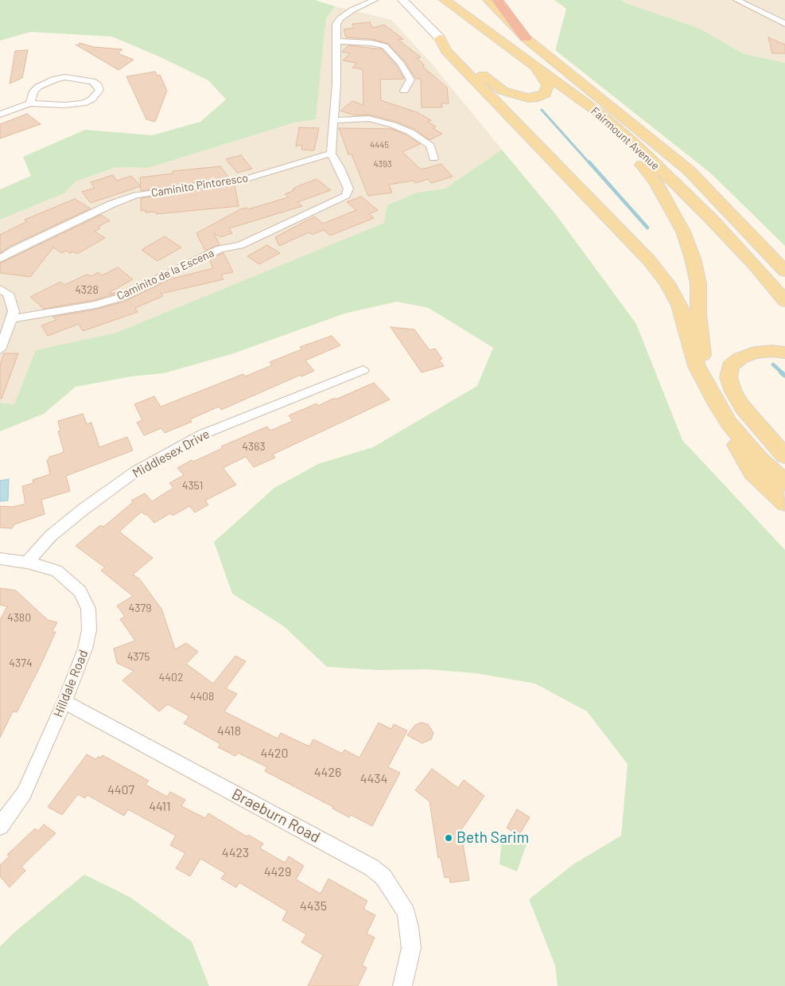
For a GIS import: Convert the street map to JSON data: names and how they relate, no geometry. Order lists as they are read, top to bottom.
{
  "streets": {
    "main road": ["Fairmount Avenue"],
    "street": [
      "Caminito Pintoresco",
      "Caminito de la Escena",
      "Middlesex Drive",
      "Hilldale Road",
      "Braeburn Road"
    ]
  },
  "crossings": [
    ["Caminito Pintoresco", "Caminito de la Escena"],
    ["Middlesex Drive", "Hilldale Road"],
    ["Hilldale Road", "Braeburn Road"]
  ],
  "places": ["Beth Sarim"],
  "house_numbers": [
    "4445",
    "4393",
    "4328",
    "4363",
    "4351",
    "4379",
    "4380",
    "4375",
    "4374",
    "4402",
    "4408",
    "4418",
    "4420",
    "4426",
    "4434",
    "4407",
    "4411",
    "4423",
    "4429",
    "4435"
  ]
}
